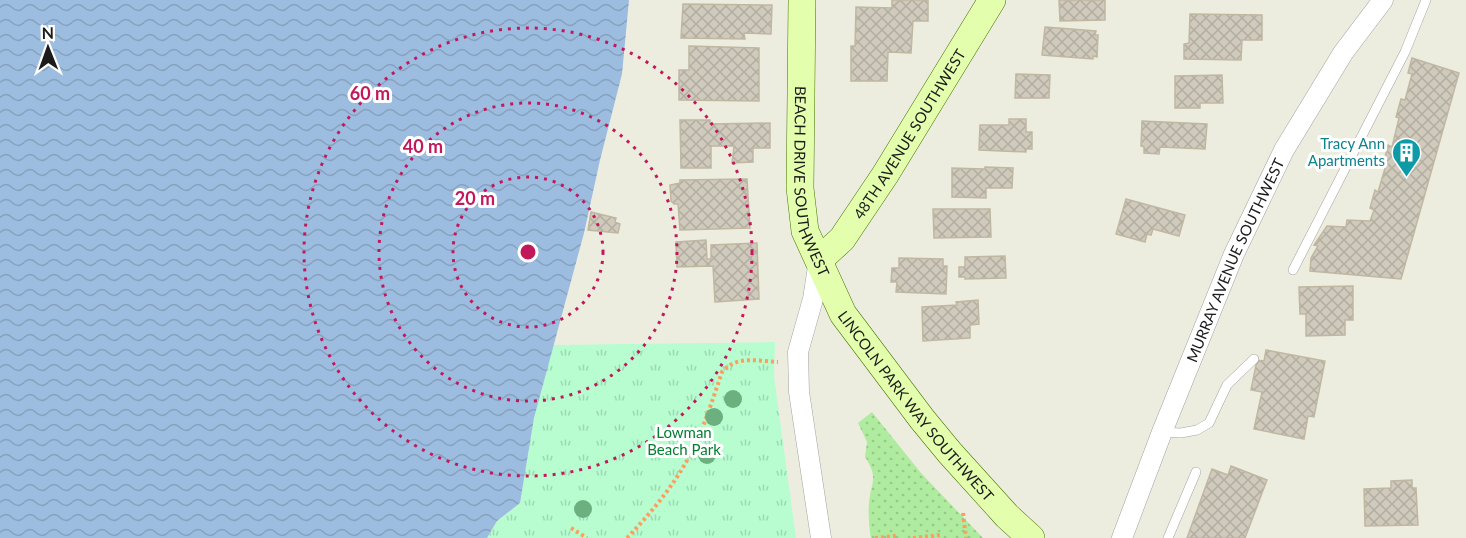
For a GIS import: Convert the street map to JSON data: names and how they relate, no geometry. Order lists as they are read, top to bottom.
{
  "streets": {
    "main road": ["48TH AVENUE SOUTHWEST", "BEACH DRIVE SOUTHWEST", "LINCOLN PARK WAY SOUTHWEST"],
    "street": ["MURRAY AVENUE SOUTHWEST"]
  },
  "crossings": [
    ["48TH AVENUE SOUTHWEST", "BEACH DRIVE SOUTHWEST"],
    ["48TH AVENUE SOUTHWEST", "LINCOLN PARK WAY SOUTHWEST"],
    ["BEACH DRIVE SOUTHWEST", "LINCOLN PARK WAY SOUTHWEST"]
  ],
  "parks": ["Lowman Beach Park"],
  "places": {
    "building": ["Tracy Ann Apartments"]
  },
  "north": "top",
  "rings": ["60 m", "40 m", "20 m"]
}
